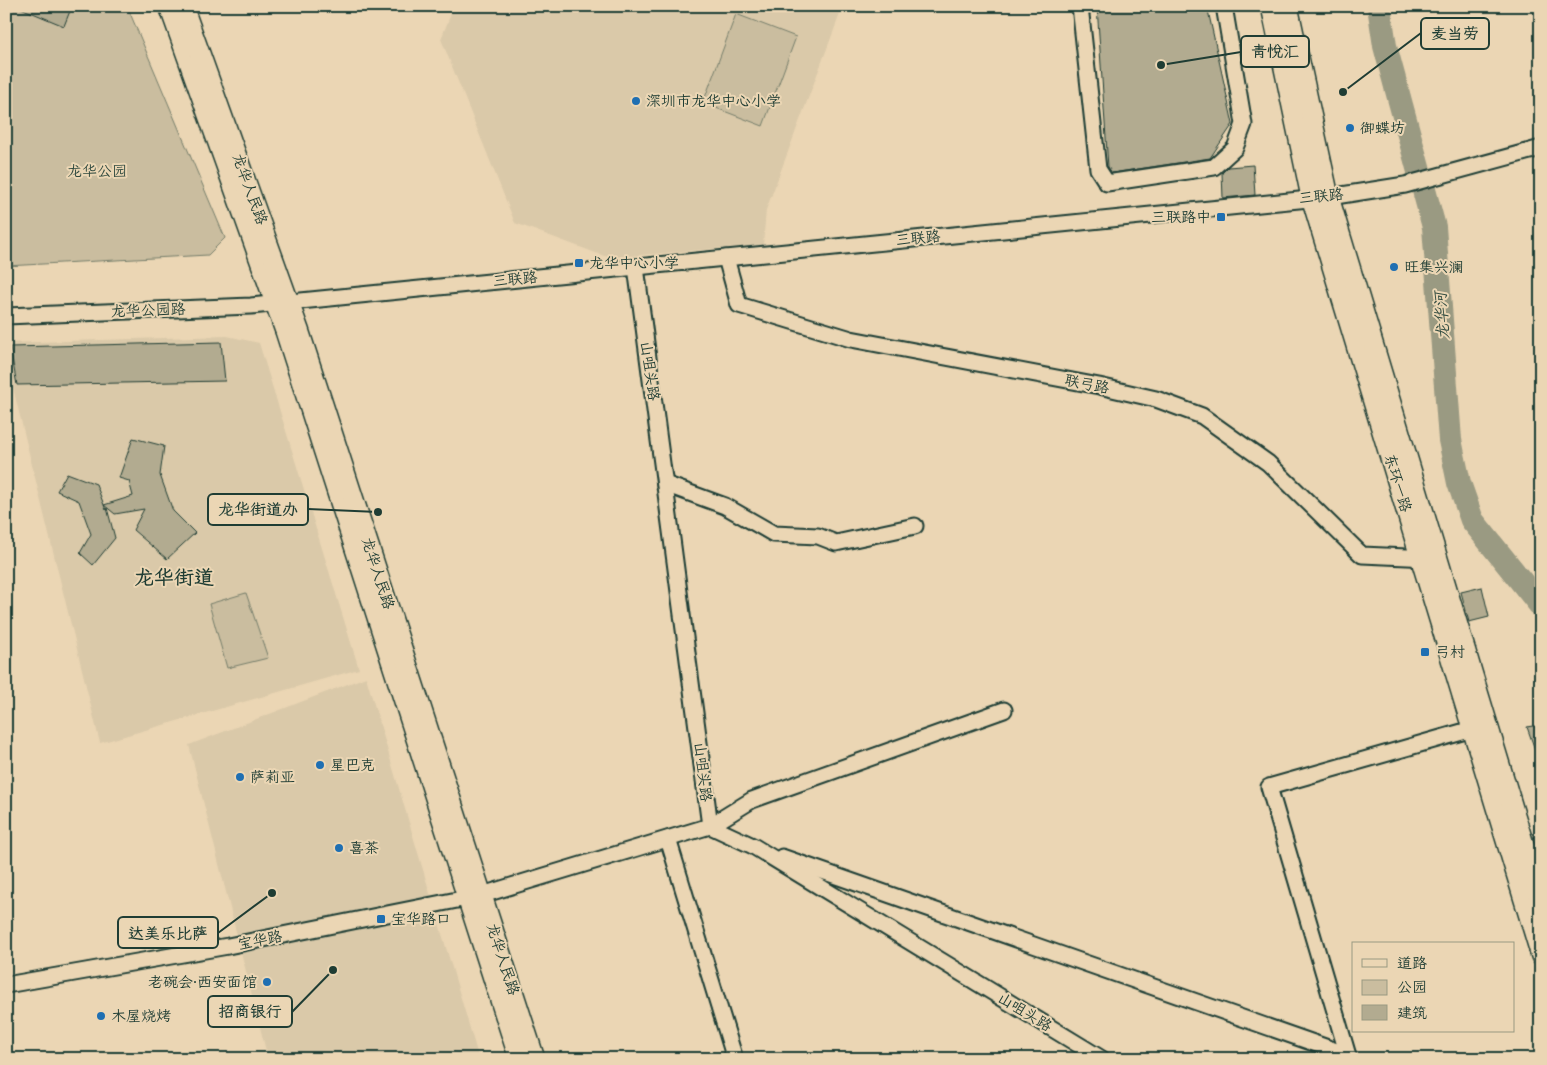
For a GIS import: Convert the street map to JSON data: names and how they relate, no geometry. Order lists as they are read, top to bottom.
{
  "streets": {
    "main road": ["龙华人民路", "东环一路"],
    "street": [
      "三联路",
      "龙华公园路",
      "山咀头路",
      "联弓路",
      "宝华路"
    ]
  },
  "crossings": [
    ["龙华人民路", "三联路"],
    ["龙华人民路", "龙华公园路"],
    ["龙华人民路", "宝华路"],
    ["三联路", "龙华公园路"],
    ["三联路", "山咀头路"],
    ["三联路", "联弓路"],
    ["三联路", "东环一路"],
    ["山咀头路", "宝华路"],
    ["联弓路", "东环一路"]
  ],
  "districts": ["龙华街道"],
  "water": ["龙华河"],
  "parks": ["龙华公园"],
  "places": {
    "other": [
      "青悦汇",
      "麦当劳",
      "深圳市龙华中心小学",
      "御蝶坊",
      "旺集兴澜",
      "龙华街道办",
      "星巴克",
      "萨莉亚",
      "喜茶",
      "达美乐比萨",
      "招商银行",
      "老碗会·西安面馆",
      "木屋烧烤"
    ],
    "transit": [
      "三联路中",
      "龙华中心小学",
      "弓村",
      "宝华路口"
    ]
  },
  "legend": ["道路", "公园", "建筑"]
}
